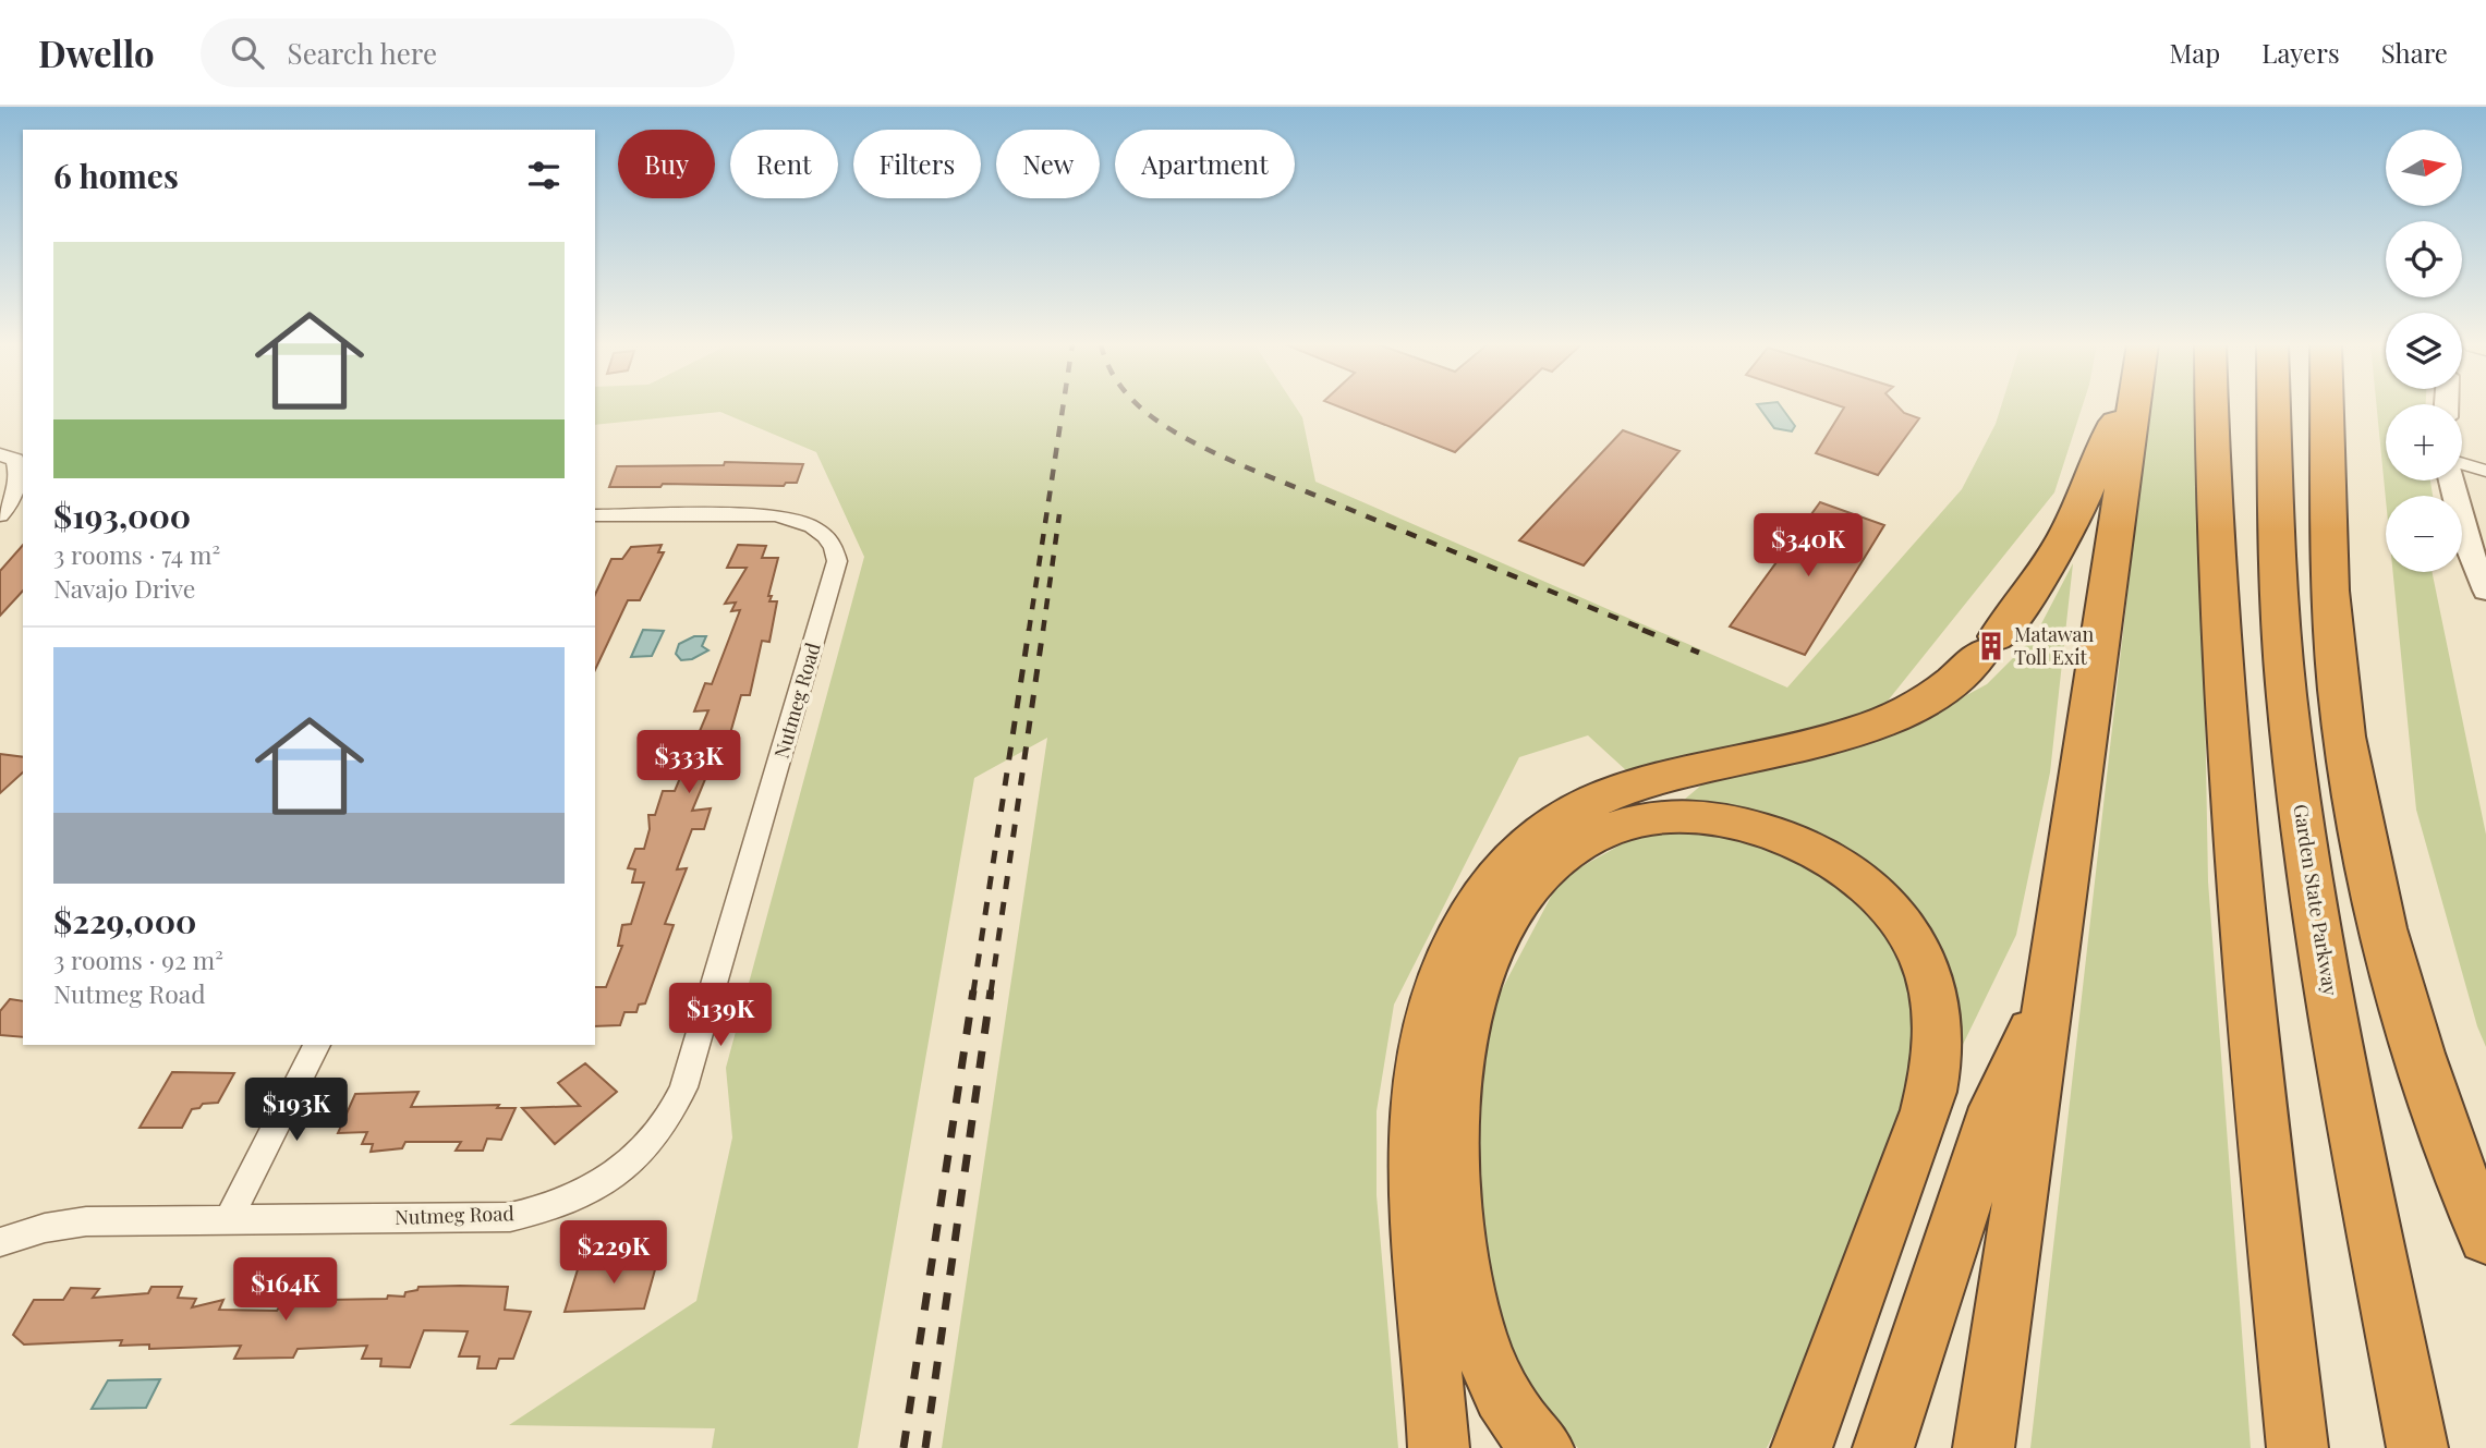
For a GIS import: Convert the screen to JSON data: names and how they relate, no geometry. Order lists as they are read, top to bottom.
{
  "streets": {
    "highway": ["Garden State Parkway"],
    "street": ["Nutmeg Road"]
  },
  "places": {
    "building": ["Matawan Toll Exit"]
  },
  "north": "right",
  "page": {
    "header": "Dwello",
    "search": "Search here",
    "nav": ["Map", "Layers", "Share"],
    "map_buttons": ["+", "−"],
    "chip": [
      "Buy",
      "Rent",
      "Filters",
      "New",
      "Apartment"
    ],
    "heading": "6 homes",
    "list": [
      {
        "name": "$193,000",
        "note": "3 rooms · 74 m² · Navajo Drive"
      },
      {
        "name": "$229,000",
        "note": "3 rooms · 92 m² · Nutmeg Road"
      }
    ],
    "price": [
      "$340K",
      "$333K",
      "$139K",
      "$193K",
      "$229K",
      "$164K"
    ]
  }
}
